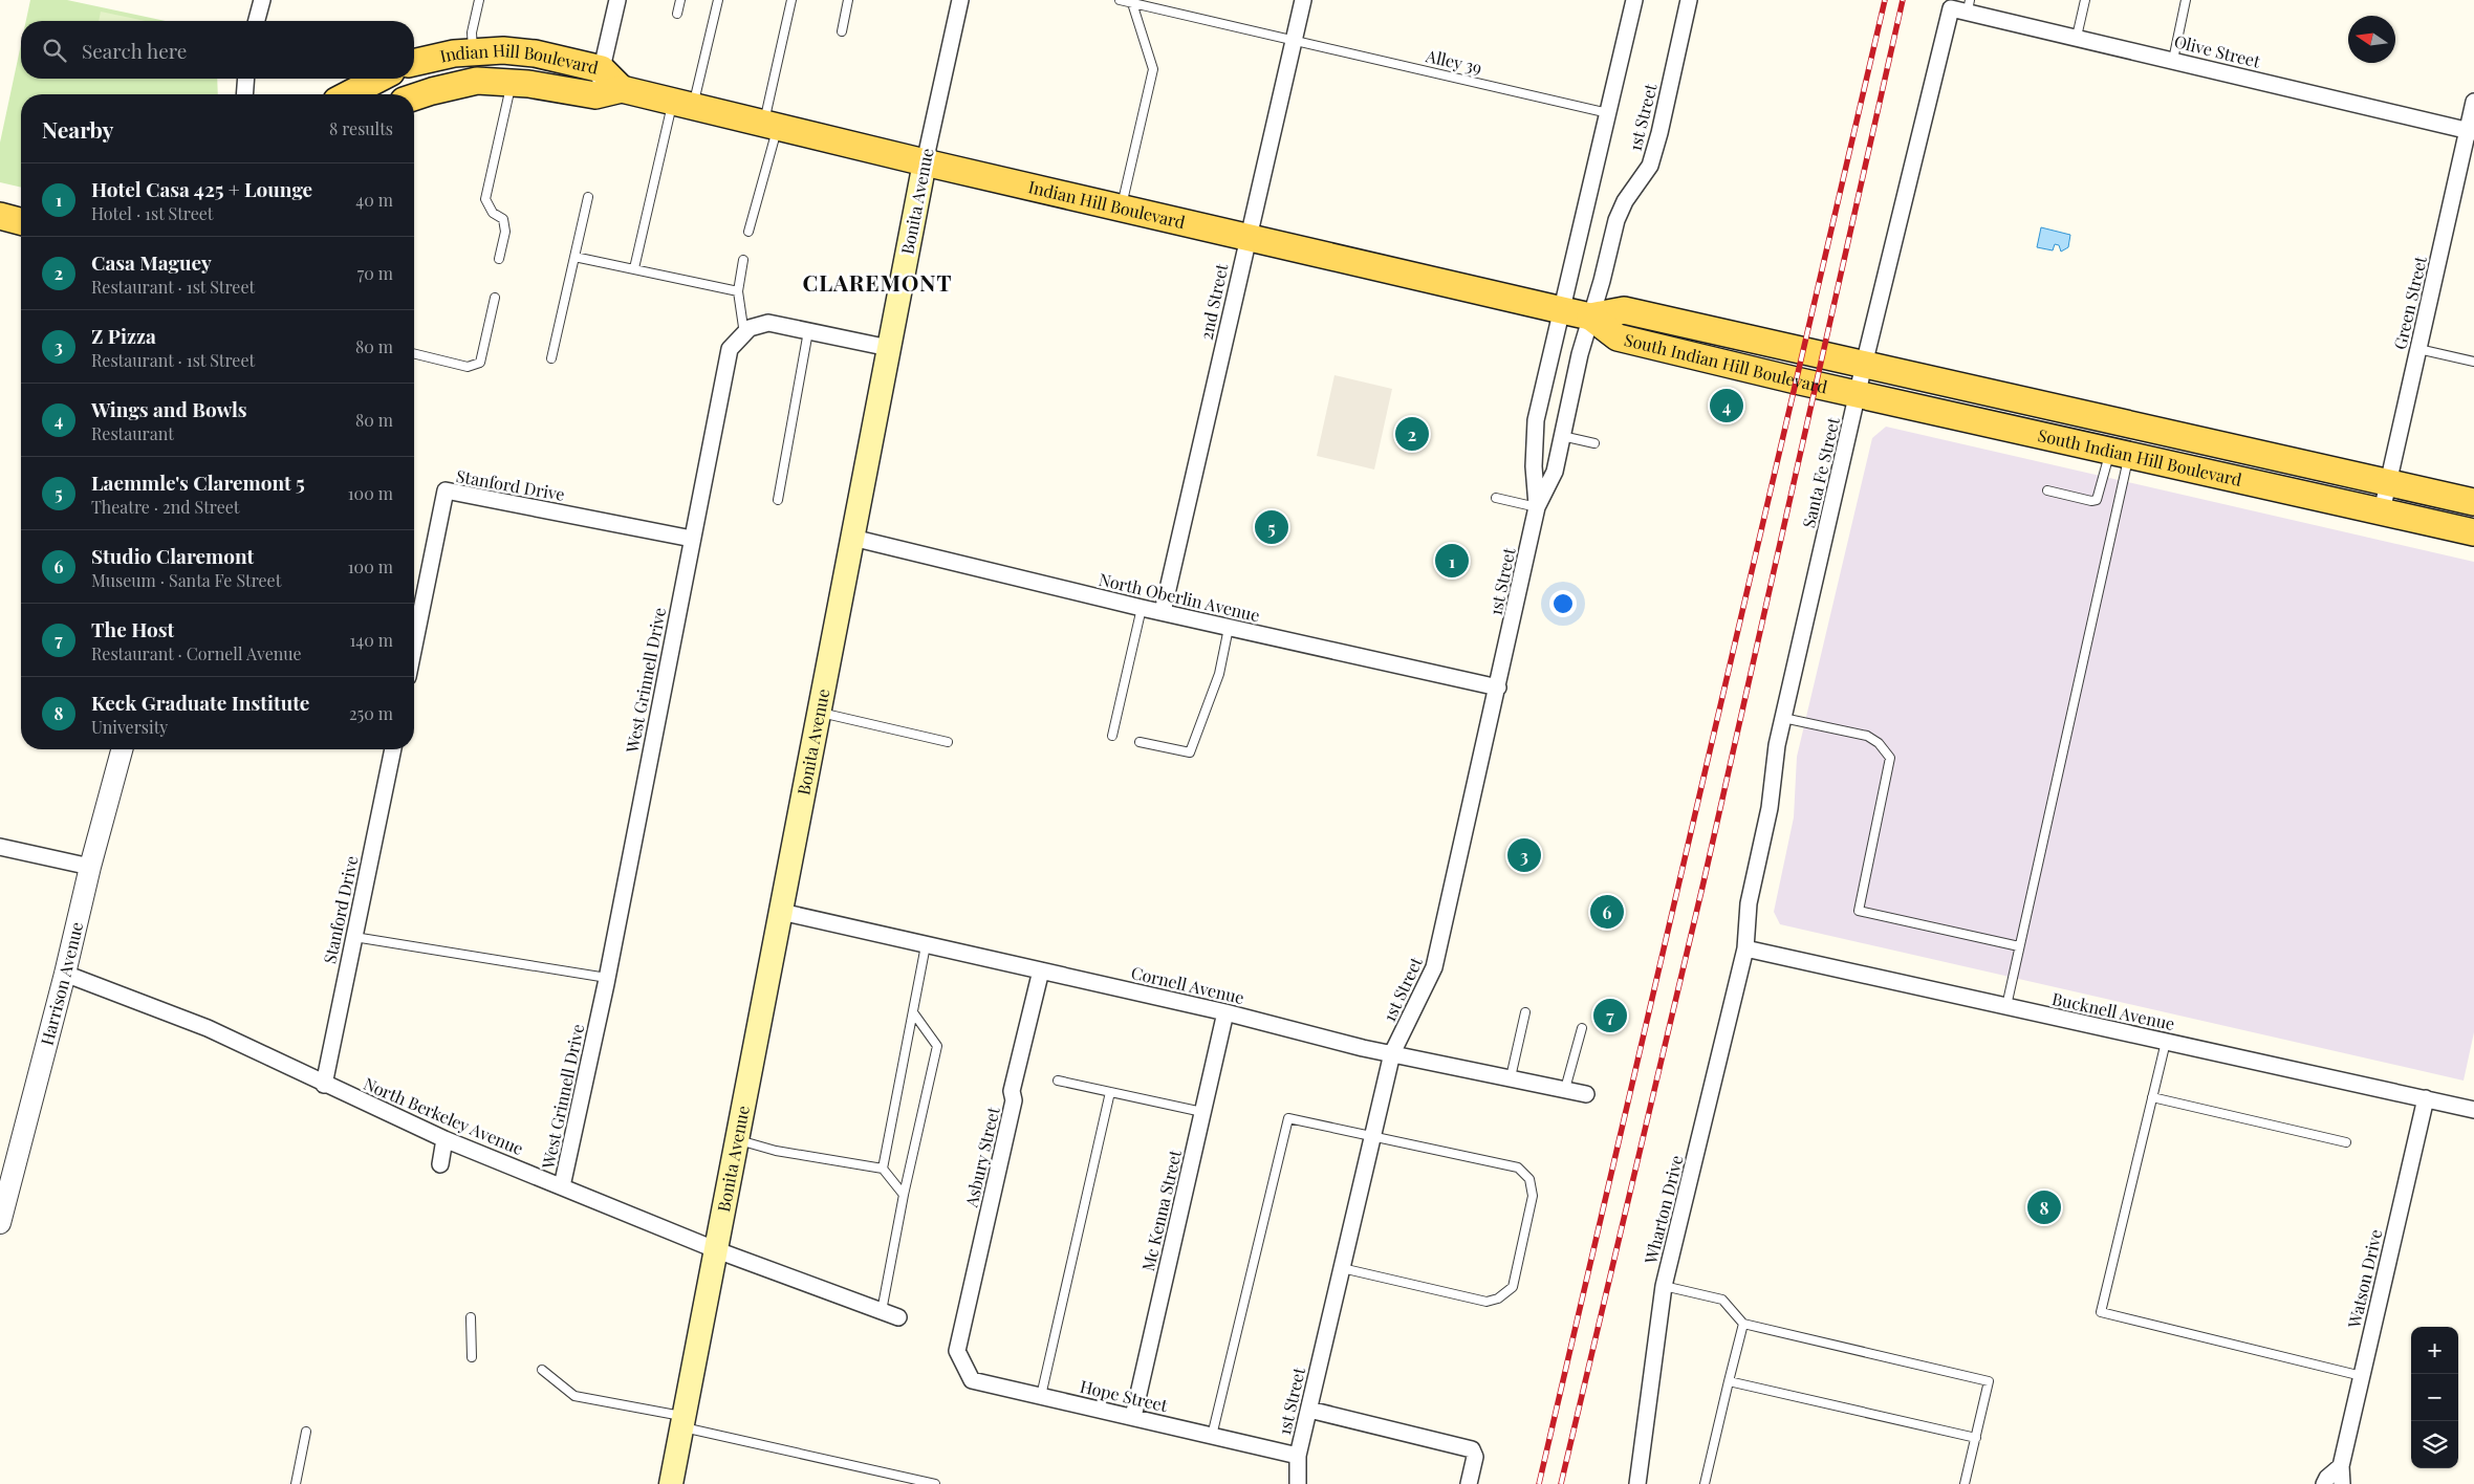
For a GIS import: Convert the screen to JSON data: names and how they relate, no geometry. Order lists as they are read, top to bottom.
{
  "streets": {
    "main road": ["Indian Hill Boulevard", "Bonita Avenue", "South Indian Hill Boulevard"],
    "street": [
      "Olive Street",
      "1st Street",
      "2nd Street",
      "Green Street",
      "Santa Fe Street",
      "Stanford Drive",
      "North Oberlin Avenue",
      "West Grinnell Drive",
      "Harrison Avenue",
      "Cornell Avenue",
      "Bucknell Avenue",
      "North Berkeley Avenue",
      "Asbury Street",
      "Wharton Drive",
      "Mc Kenna Street",
      "Watson Drive",
      "Hope Street"
    ],
    "lane": ["Alley 39"]
  },
  "crossings": [
    ["Olive Street", "Green Street"],
    ["Olive Street", "Santa Fe Street"],
    ["Alley 39", "1st Street"],
    ["Alley 39", "2nd Street"],
    ["Indian Hill Boulevard", "1st Street"],
    ["Indian Hill Boulevard", "Bonita Avenue"],
    ["Indian Hill Boulevard", "2nd Street"],
    ["Indian Hill Boulevard", "South Indian Hill Boulevard"],
    ["1st Street", "South Indian Hill Boulevard"],
    ["1st Street", "North Oberlin Avenue"],
    ["1st Street", "Cornell Avenue"],
    ["1st Street", "Hope Street"],
    ["Bonita Avenue", "North Oberlin Avenue"],
    ["Bonita Avenue", "West Grinnell Drive"],
    ["Bonita Avenue", "Cornell Avenue"],
    ["Bonita Avenue", "North Berkeley Avenue"],
    ["2nd Street", "North Oberlin Avenue"],
    ["Green Street", "South Indian Hill Boulevard"],
    ["South Indian Hill Boulevard", "Santa Fe Street"],
    ["Santa Fe Street", "Bucknell Avenue"],
    ["Santa Fe Street", "Wharton Drive"],
    ["Stanford Drive", "West Grinnell Drive"],
    ["Stanford Drive", "North Berkeley Avenue"],
    ["West Grinnell Drive", "North Berkeley Avenue"],
    ["Harrison Avenue", "North Berkeley Avenue"],
    ["Cornell Avenue", "Asbury Street"],
    ["Cornell Avenue", "Mc Kenna Street"],
    ["Bucknell Avenue", "Wharton Drive"],
    ["Bucknell Avenue", "Watson Drive"],
    ["Asbury Street", "Hope Street"],
    ["Mc Kenna Street", "Hope Street"]
  ],
  "districts": ["CLAREMONT"],
  "north": "left",
  "page": {
    "search": "Search here",
    "heading": ["Nearby", "8 results"],
    "list": [
      {
        "mark": "1",
        "name": "Hotel Casa 425 + Lounge",
        "note": "Hotel · 1st Street",
        "value": "40 m"
      },
      {
        "mark": "2",
        "name": "Casa Maguey",
        "note": "Restaurant · 1st Street",
        "value": "70 m"
      },
      {
        "mark": "3",
        "name": "Z Pizza",
        "note": "Restaurant · 1st Street",
        "value": "80 m"
      },
      {
        "mark": "4",
        "name": "Wings and Bowls",
        "note": "Restaurant",
        "value": "80 m"
      },
      {
        "mark": "5",
        "name": "Laemmle's Claremont 5",
        "note": "Theatre · 2nd Street",
        "value": "100 m"
      },
      {
        "mark": "6",
        "name": "Studio Claremont",
        "note": "Museum · Santa Fe Street",
        "value": "100 m"
      },
      {
        "mark": "7",
        "name": "The Host",
        "note": "Restaurant · Cornell Avenue",
        "value": "140 m"
      },
      {
        "mark": "8",
        "name": "Keck Graduate Institute",
        "note": "University",
        "value": "250 m"
      }
    ],
    "pins": [
      "4",
      "2",
      "5",
      "1",
      "3",
      "6",
      "7",
      "8"
    ],
    "map_buttons": ["+", "−"]
  }
}
